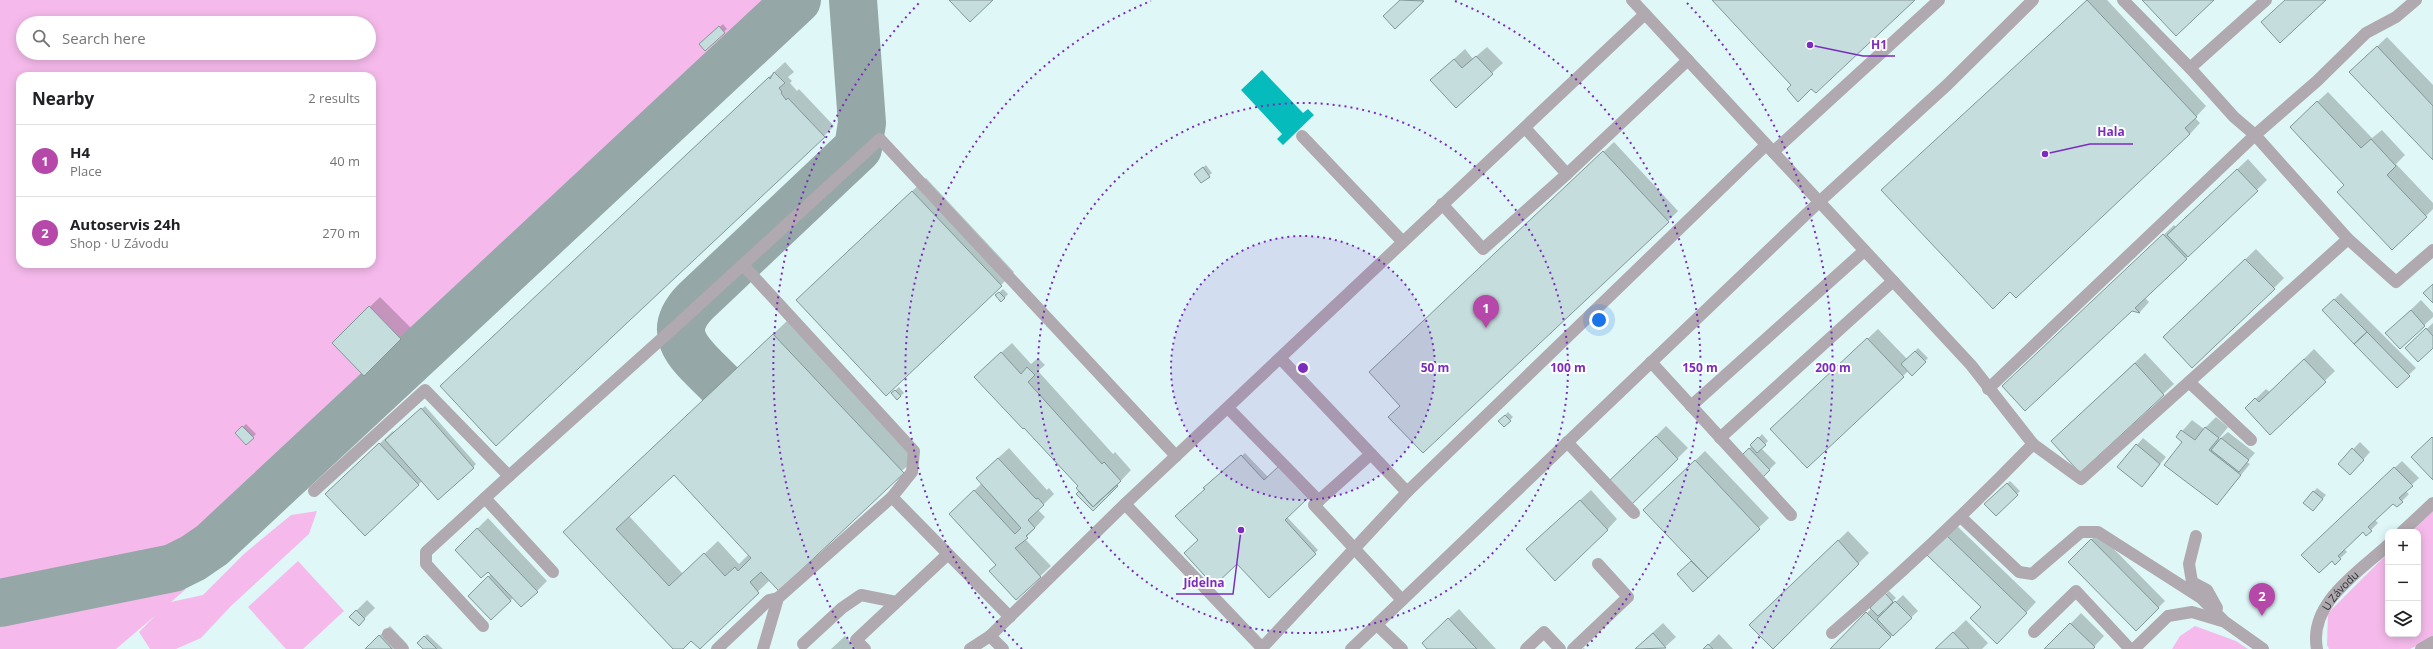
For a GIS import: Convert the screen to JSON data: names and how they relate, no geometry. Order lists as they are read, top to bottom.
{
  "streets": {
    "street": ["U Závodu"]
  },
  "places": ["H1", "Hala", "Jídelna"],
  "page": {
    "search": "Search here",
    "heading": ["Nearby", "2 results"],
    "list": [
      {
        "mark": "1",
        "name": "H4",
        "note": "Place",
        "value": "40 m"
      },
      {
        "mark": "2",
        "name": "Autoservis 24h",
        "note": "Shop · U Závodu",
        "value": "270 m"
      }
    ],
    "pins": ["1", "2"],
    "map_buttons": ["+", "−"]
  },
  "rings": [
    "50 m",
    "100 m",
    "150 m",
    "200 m"
  ]
}
